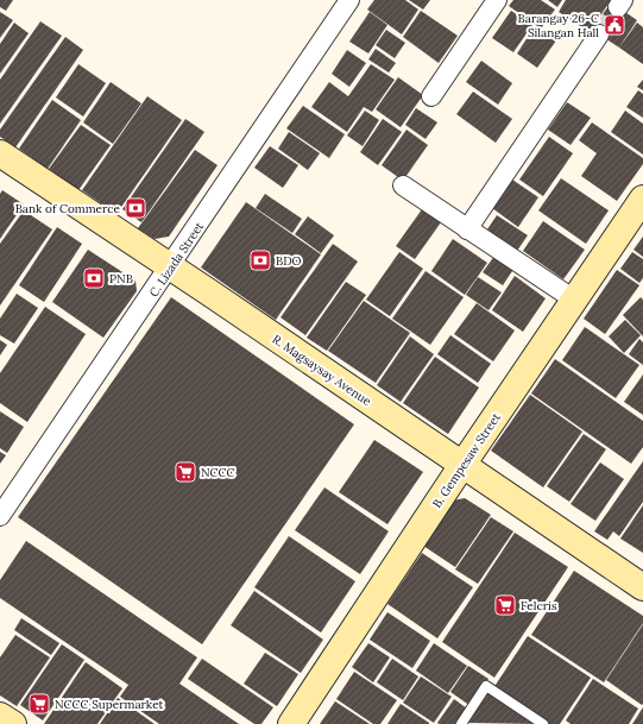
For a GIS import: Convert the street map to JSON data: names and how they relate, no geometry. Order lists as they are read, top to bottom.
{
  "streets": {
    "main road": ["R. Magsaysay Avenue", "B. Gempesaw Street"],
    "street": ["C. Lizada Street"]
  },
  "crossings": [
    ["C. Lizada Street", "R. Magsaysay Avenue"],
    ["R. Magsaysay Avenue", "B. Gempesaw Street"]
  ],
  "places": {
    "public building": ["Barangay 26-C Silangan Hall"],
    "bank": ["Bank of Commerce", "BDO", "PNB"],
    "supermarket": ["NCCC", "Felcris", "NCCC Supermarket"]
  }
}
